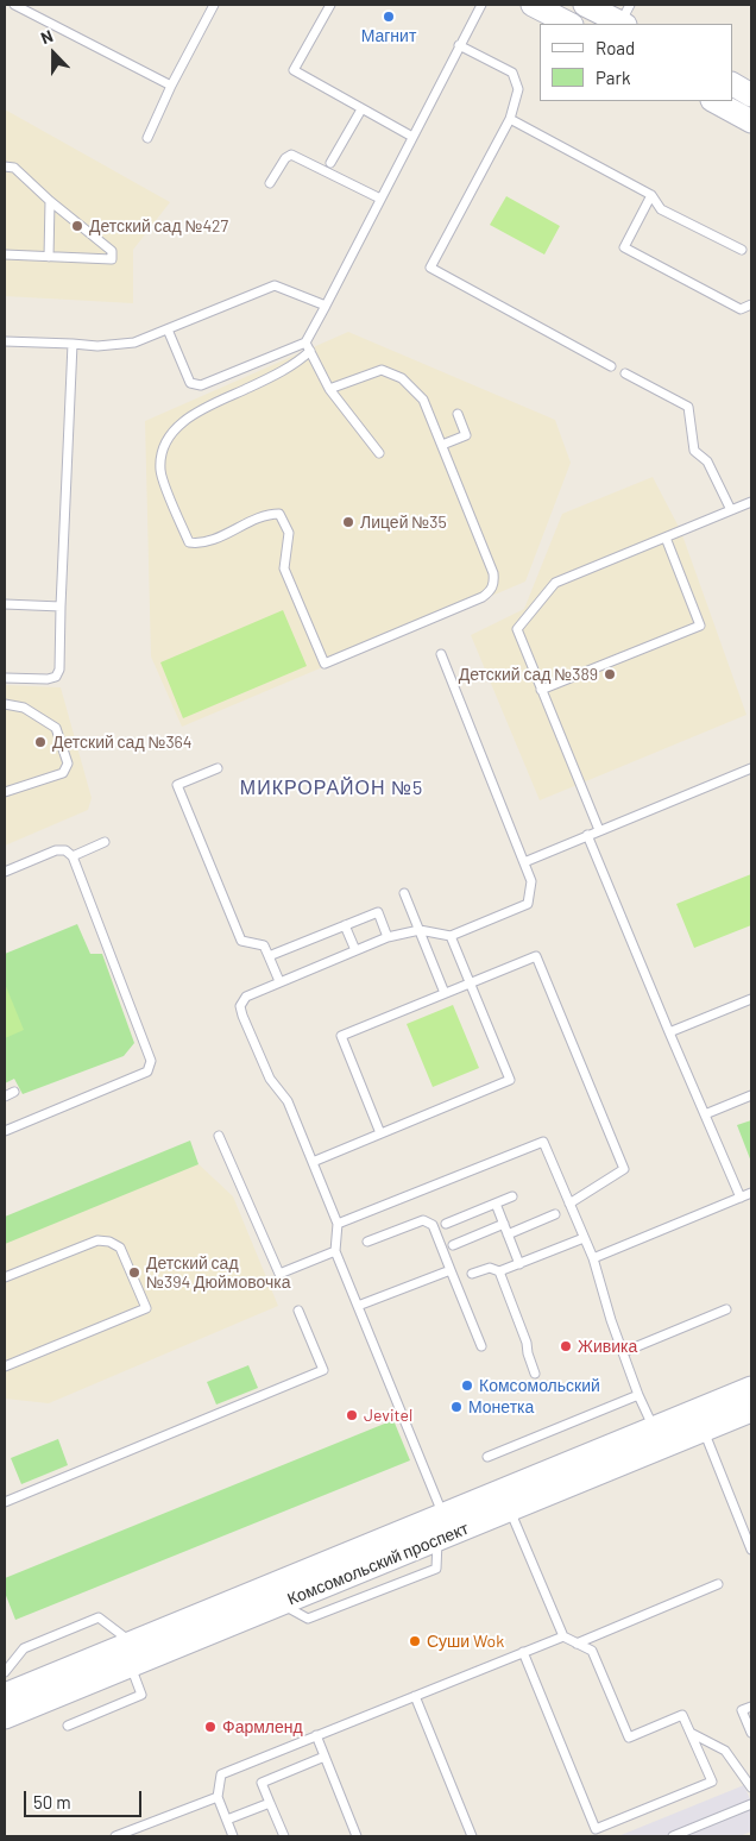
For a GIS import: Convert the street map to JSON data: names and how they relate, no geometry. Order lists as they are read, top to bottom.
{
  "streets": {
    "main road": ["Комсомольский проспект"]
  },
  "districts": ["МИКРОРАЙОН №5"],
  "places": [
    "Магнит",
    "Детский сад №427",
    "Лицей №35",
    "Детский сад №389",
    "Детский сад №364",
    "Детский сад №394 Дюймовочка",
    "Живика",
    "Комсомольский",
    "Монетка",
    "Jevitel",
    "Суши Wok",
    "Фармленд"
  ],
  "legend": ["Road", "Park"],
  "scale_bar": "50 m",
  "north": "top"
}
